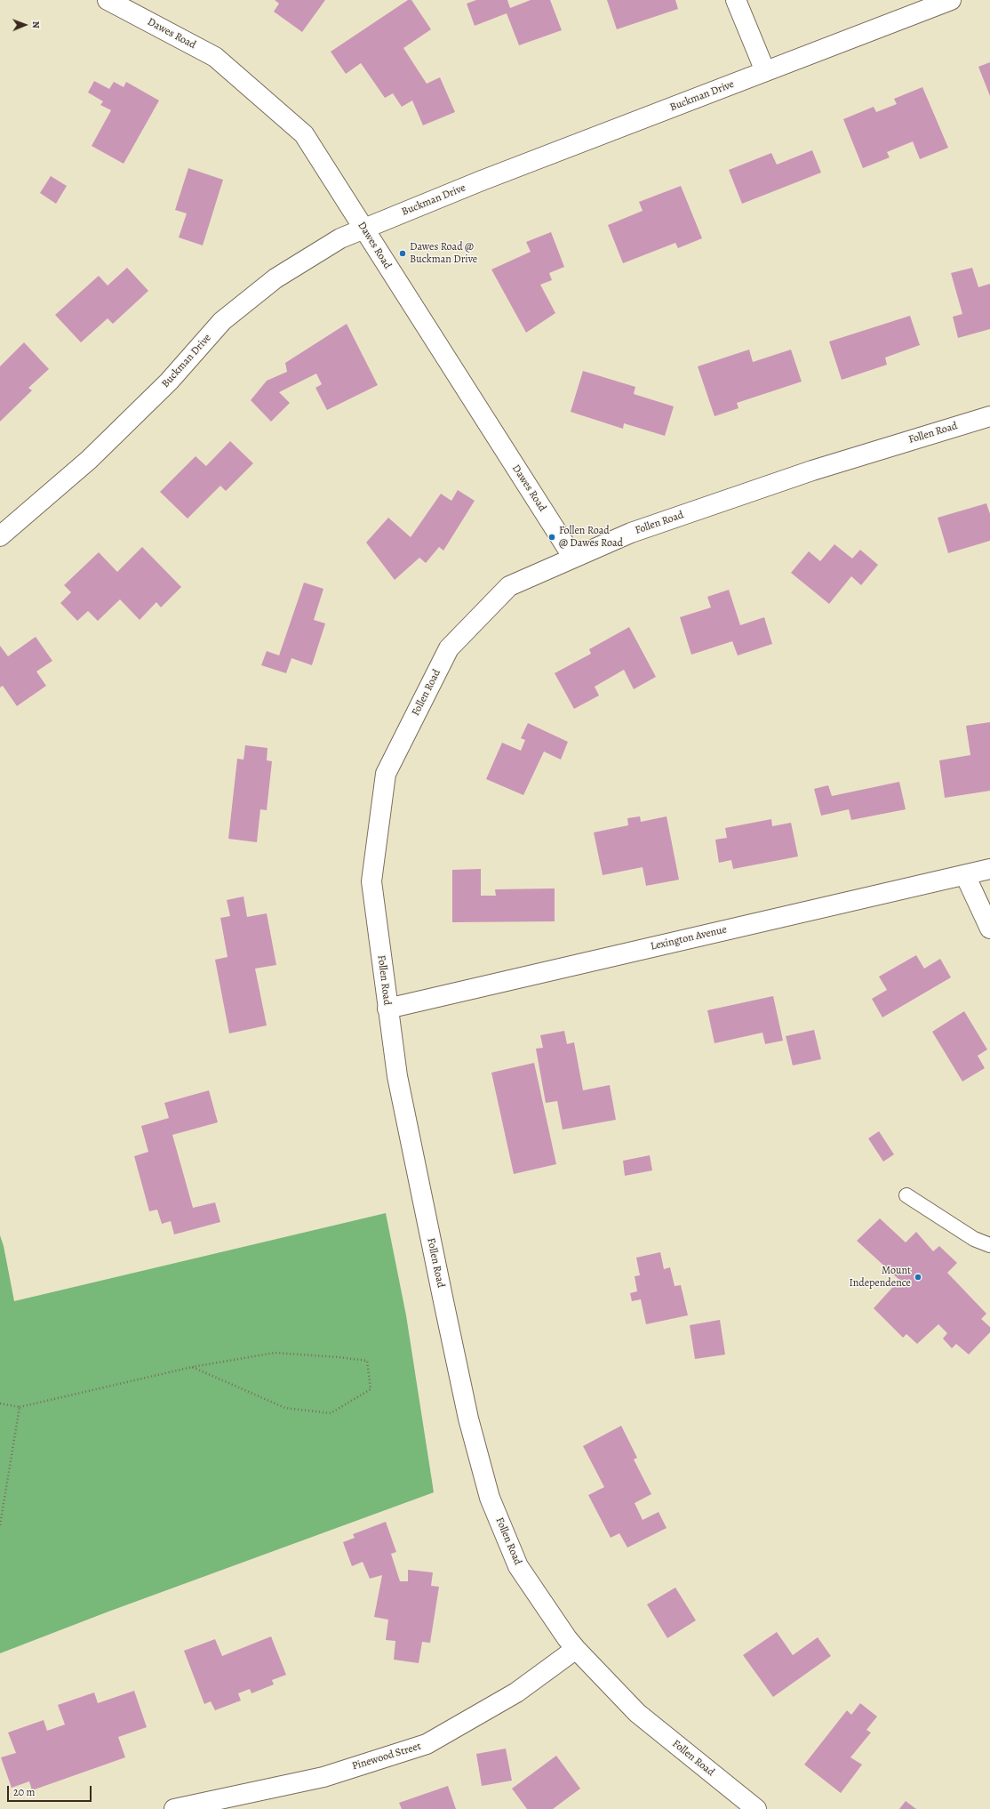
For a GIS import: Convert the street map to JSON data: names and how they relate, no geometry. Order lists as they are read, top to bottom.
{
  "streets": {
    "street": [
      "Dawes Road",
      "Buckman Drive",
      "Follen Road",
      "Lexington Avenue",
      "Pinewood Street"
    ]
  },
  "crossings": [
    ["Dawes Road", "Buckman Drive"],
    ["Dawes Road", "Follen Road"],
    ["Follen Road", "Lexington Avenue"],
    ["Follen Road", "Pinewood Street"]
  ],
  "places": ["Dawes Road @ Buckman Drive", "Follen Road @ Dawes Road", "Mount Independence"],
  "scale_bar": "20 m",
  "north": "right"
}
